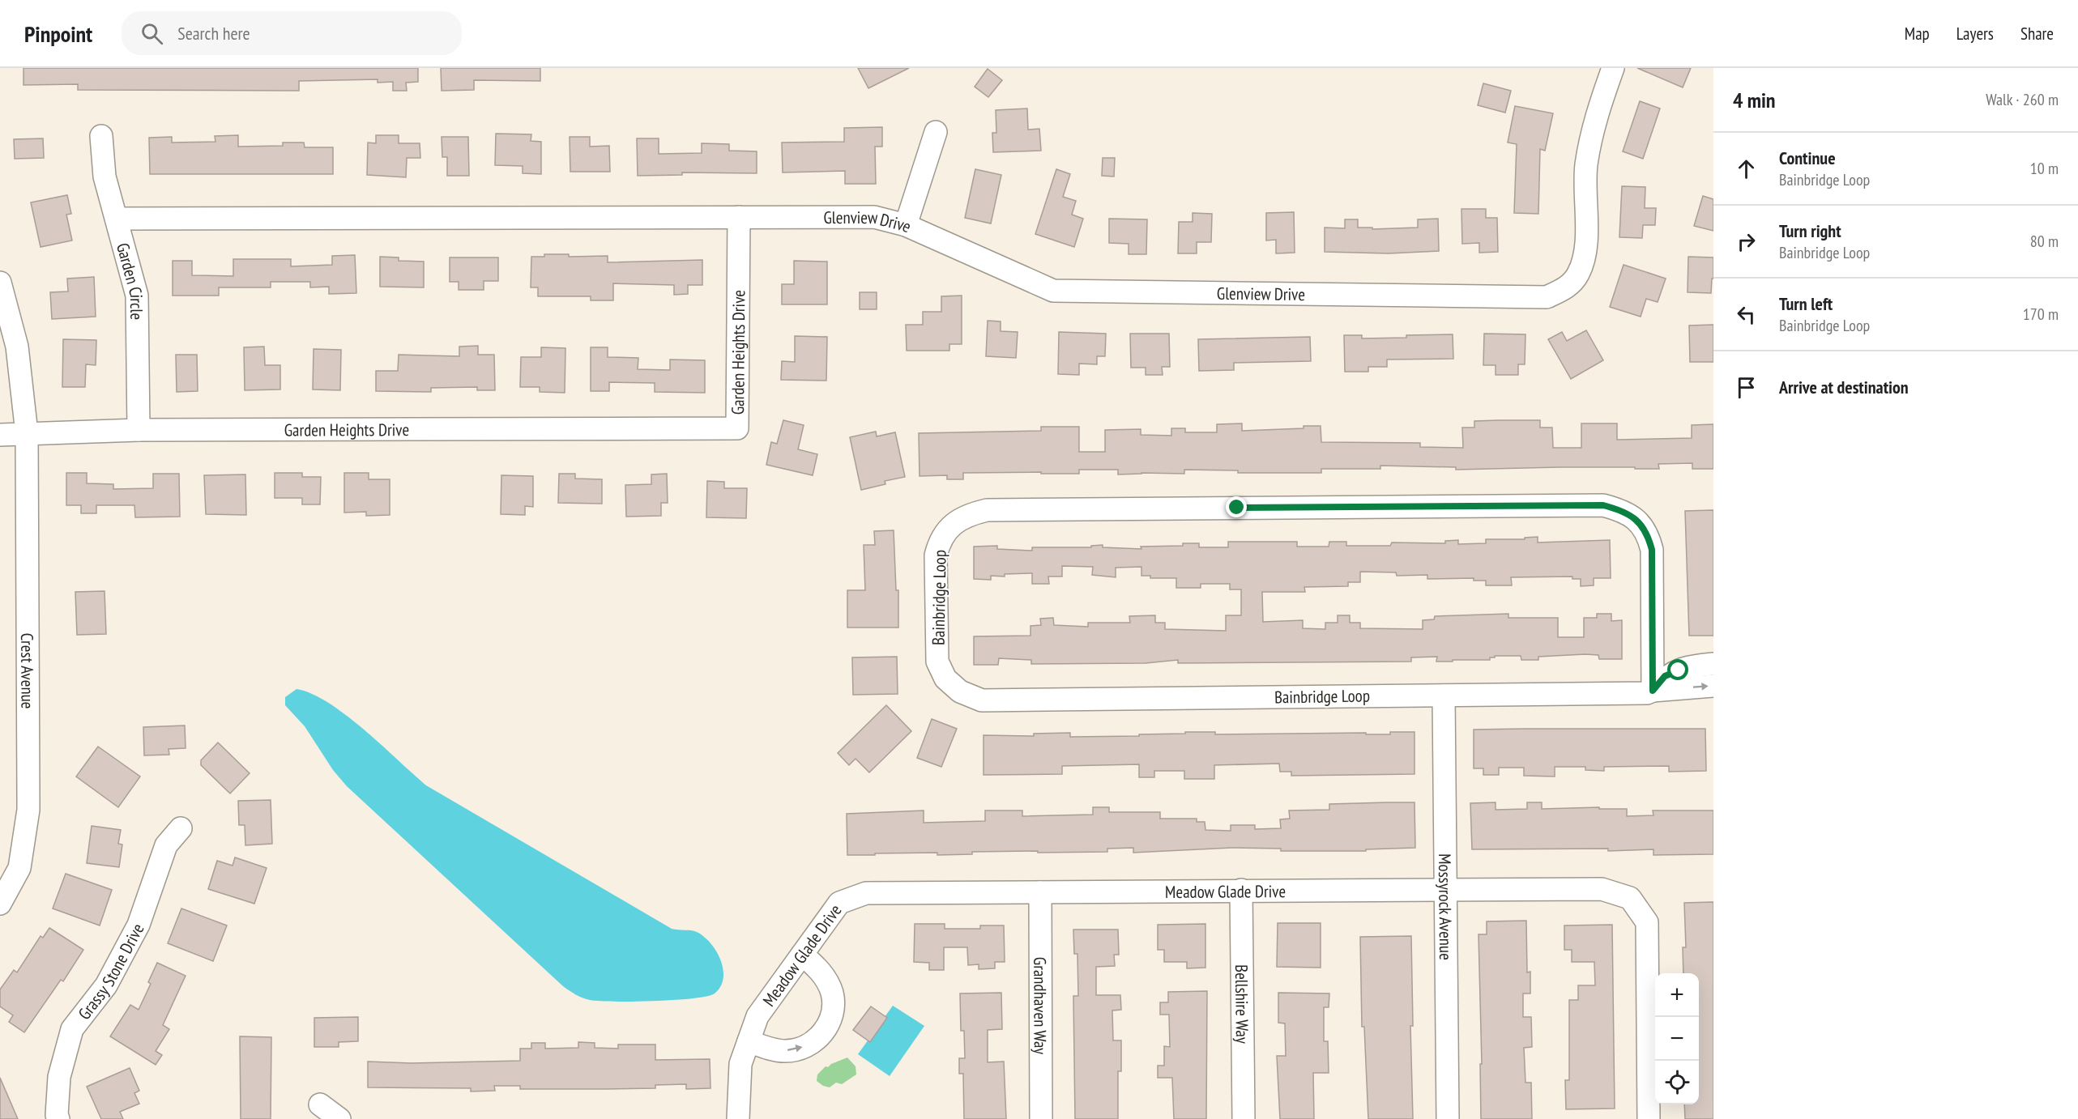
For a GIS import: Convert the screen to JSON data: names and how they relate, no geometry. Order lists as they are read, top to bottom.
{
  "streets": {
    "street": [
      "Glenview Drive",
      "Garden Circle",
      "Garden Heights Drive",
      "Bainbridge Loop",
      "Crest Avenue",
      "Meadow Glade Drive",
      "Mossyrock Avenue",
      "Grassy Stone Drive",
      "Bellshire Way",
      "Grandhaven Way"
    ]
  },
  "crossings": [
    ["Glenview Drive", "Garden Heights Drive"],
    ["Garden Circle", "Garden Heights Drive"],
    ["Garden Heights Drive", "Crest Avenue"],
    ["Bainbridge Loop", "Mossyrock Avenue"],
    ["Meadow Glade Drive", "Mossyrock Avenue"],
    ["Meadow Glade Drive", "Bellshire Way"],
    ["Meadow Glade Drive", "Grandhaven Way"]
  ],
  "page": {
    "header": "Pinpoint",
    "search": "Search here",
    "nav": ["Map", "Layers", "Share"],
    "heading": ["4 min", "Walk · 260 m"],
    "list": [
      ["Continue", "Bainbridge Loop", "10 m"],
      ["Turn right", "Bainbridge Loop", "80 m"],
      ["Turn left", "Bainbridge Loop", "170 m"],
      "Arrive at destination"
    ],
    "map_buttons": ["+", "−"]
  }
}
